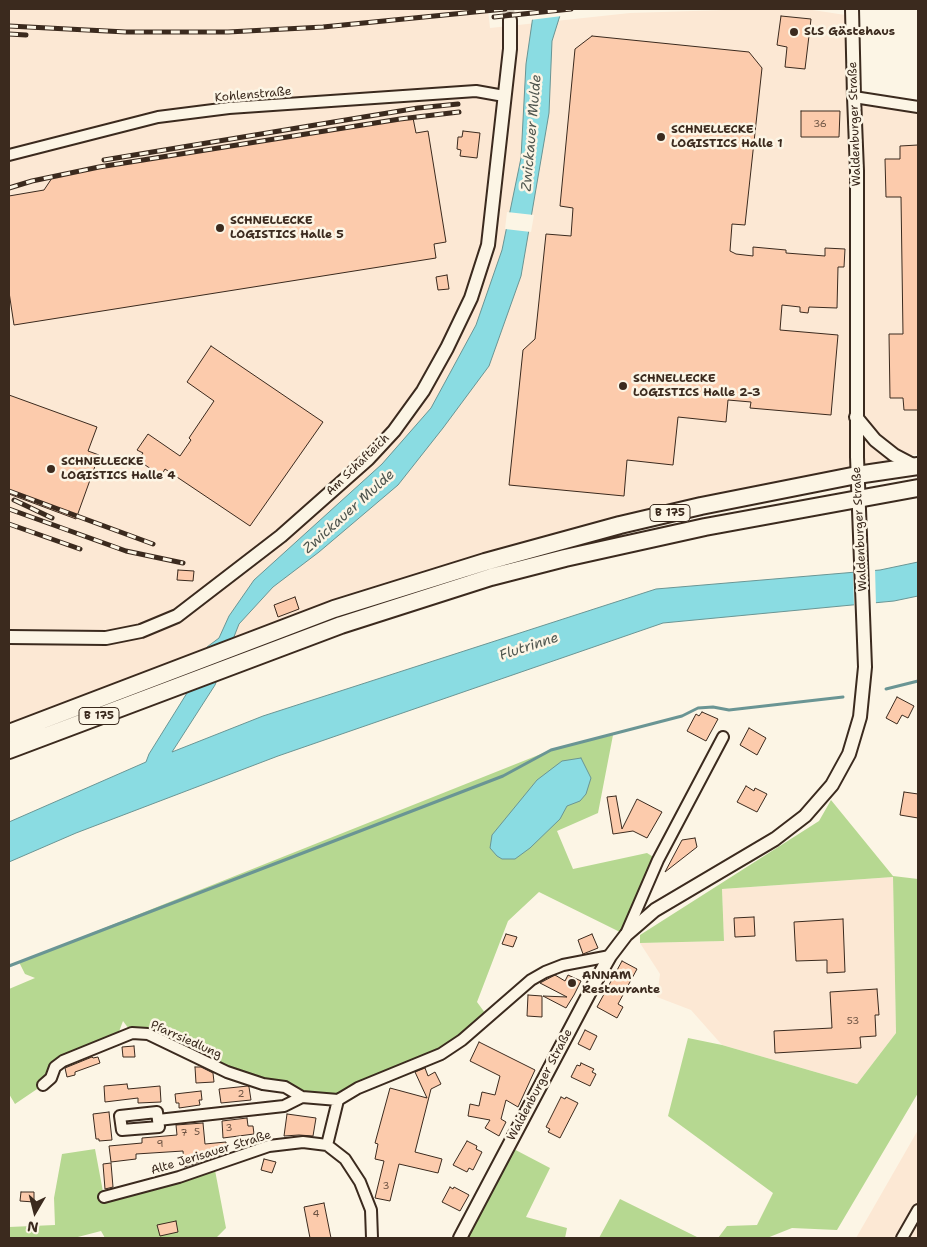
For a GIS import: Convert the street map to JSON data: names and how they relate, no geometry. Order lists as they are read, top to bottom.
{
  "streets": {
    "main road": ["B 175"],
    "street": [
      "Kohlenstraße",
      "Waldenburger Straße",
      "Am Schafteich",
      "Pfarrsiedlung",
      "Alte Jerisauer Straße"
    ]
  },
  "crossings": [
    ["Kohlenstraße", "Am Schafteich"],
    ["Waldenburger Straße", "B 175"]
  ],
  "water": ["Zwickauer Mulde", "Flutrinne"],
  "places": [
    "SLS Gästehaus",
    "SCHNELLECKE LOGISTICS Halle 1",
    "SCHNELLECKE LOGISTICS Halle 5",
    "SCHNELLECKE LOGISTICS Halle 2-3",
    "SCHNELLECKE LOGISTICS Halle 4",
    "ANNAM Restaurante"
  ],
  "house_numbers": [
    "36",
    "53",
    "2",
    "3",
    "5",
    "7",
    "9",
    "3",
    "4"
  ],
  "north": "bottom"
}
